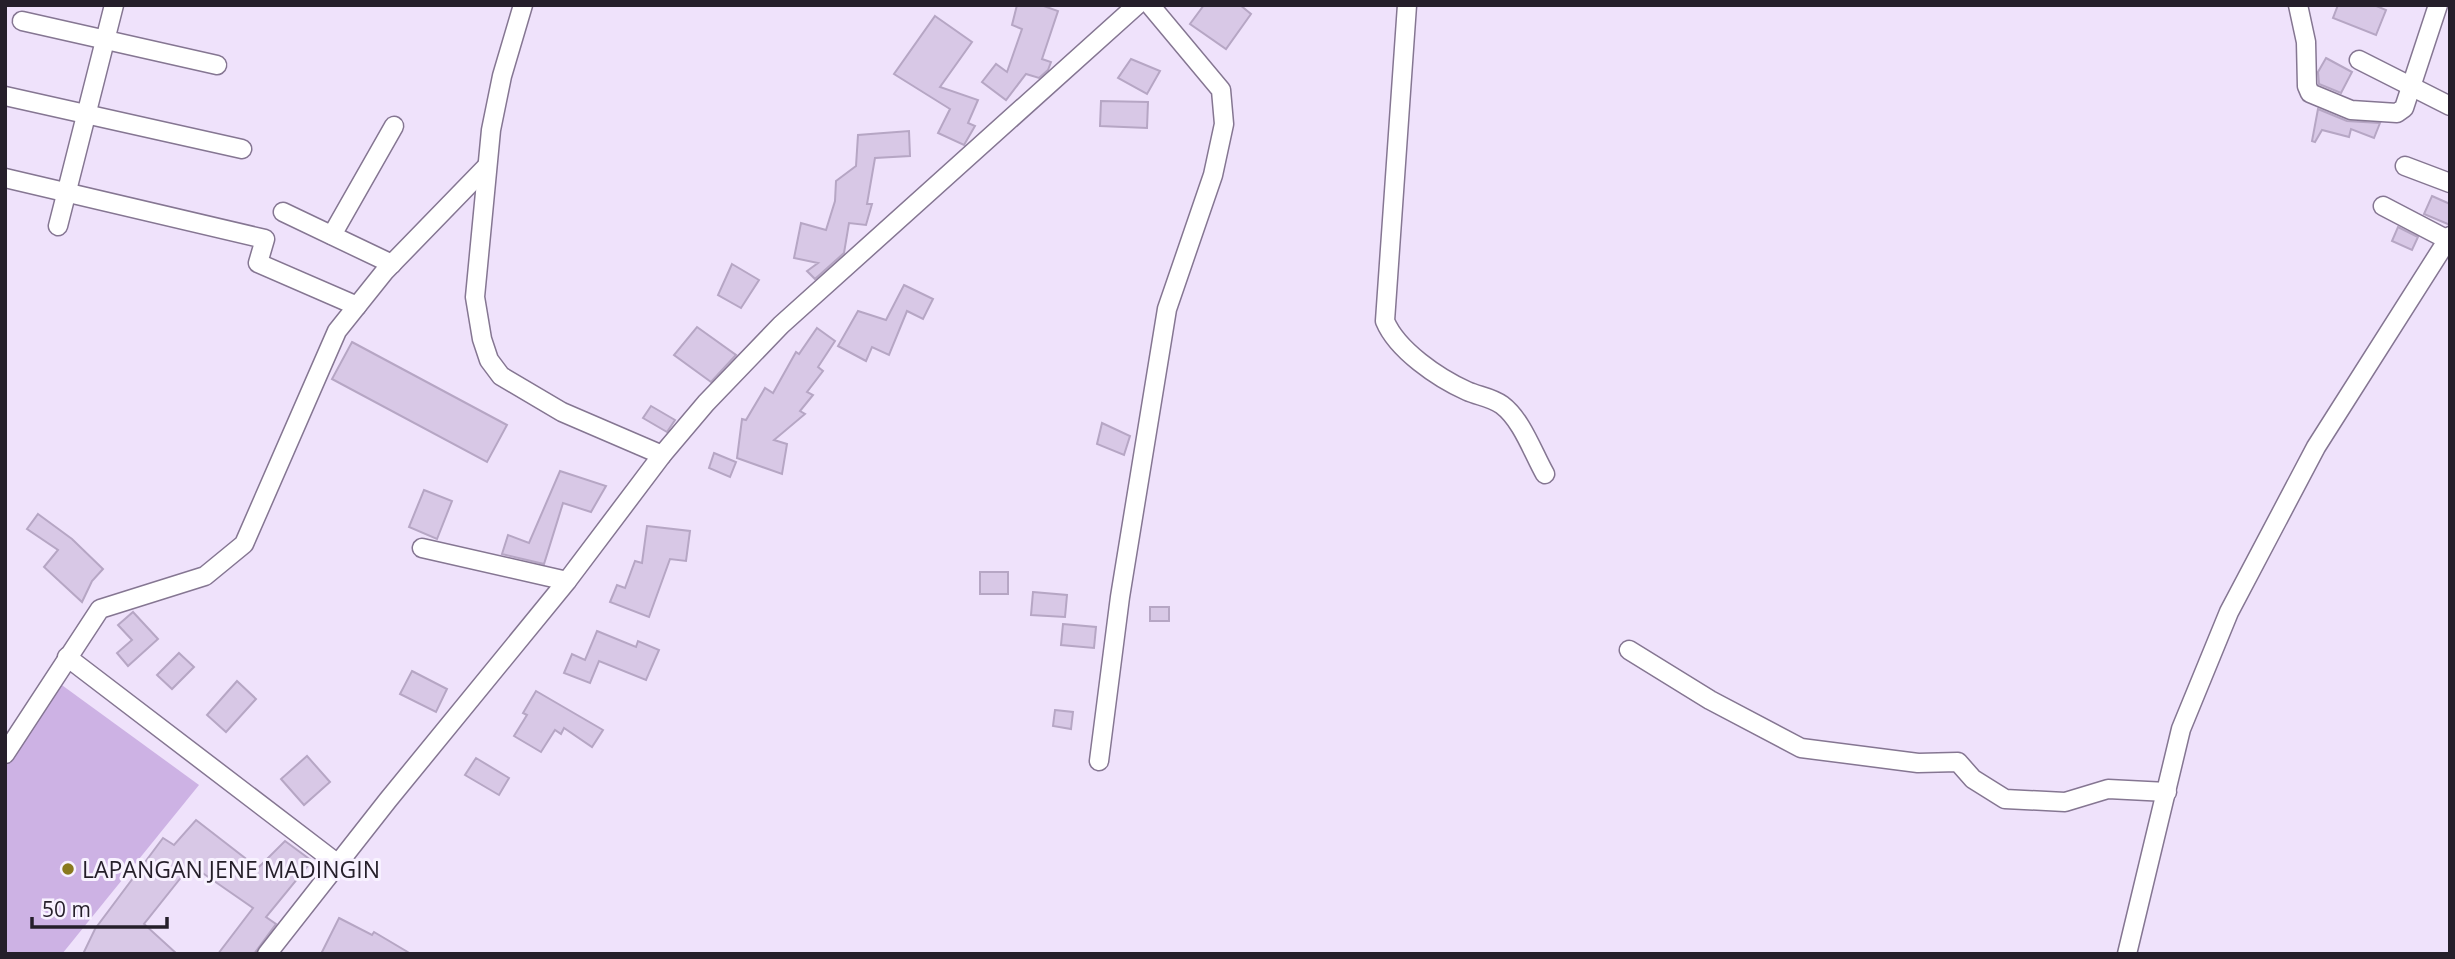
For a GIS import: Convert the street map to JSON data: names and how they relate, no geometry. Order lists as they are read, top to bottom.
{
  "places": ["LAPANGAN JENE MADINGIN"],
  "scale_bar": "50 m"
}
